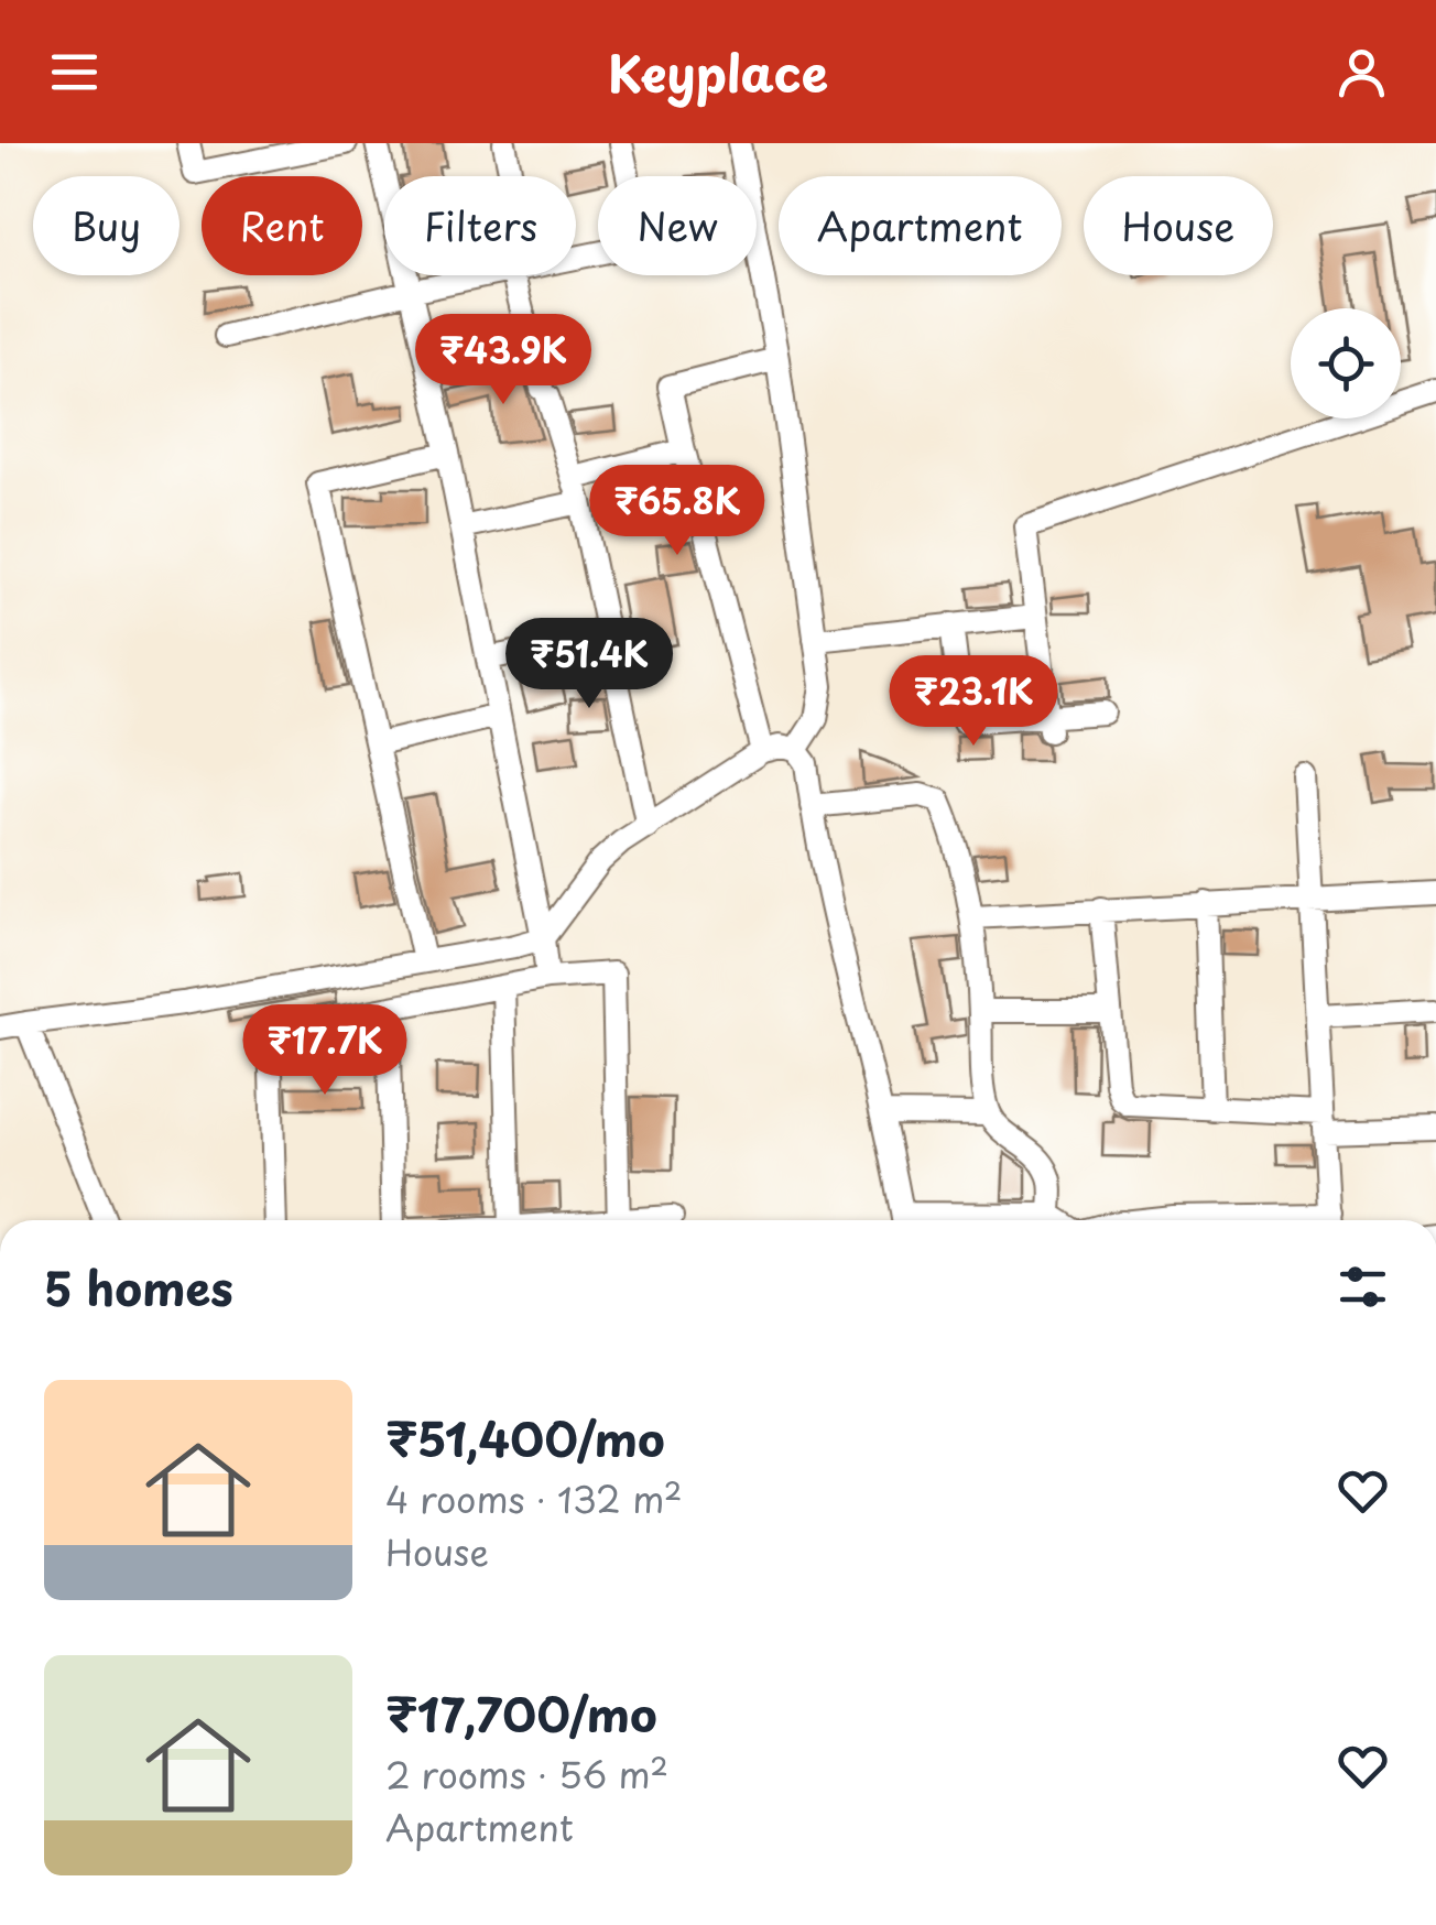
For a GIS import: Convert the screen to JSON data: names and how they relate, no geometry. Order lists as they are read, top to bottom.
{
  "page": {
    "header": "Keyplace",
    "chip": [
      "Buy",
      "Rent",
      "Filters",
      "New",
      "Apartment",
      "House"
    ],
    "price": [
      "₹43.9K",
      "₹65.8K",
      "₹51.4K",
      "₹23.1K",
      "₹17.7K"
    ],
    "heading": "5 homes",
    "list": [
      {
        "name": "₹51,400/mo",
        "note": "4 rooms · 132 m² · House"
      },
      {
        "name": "₹17,700/mo",
        "note": "2 rooms · 56 m² · Apartment"
      }
    ]
  }
}
